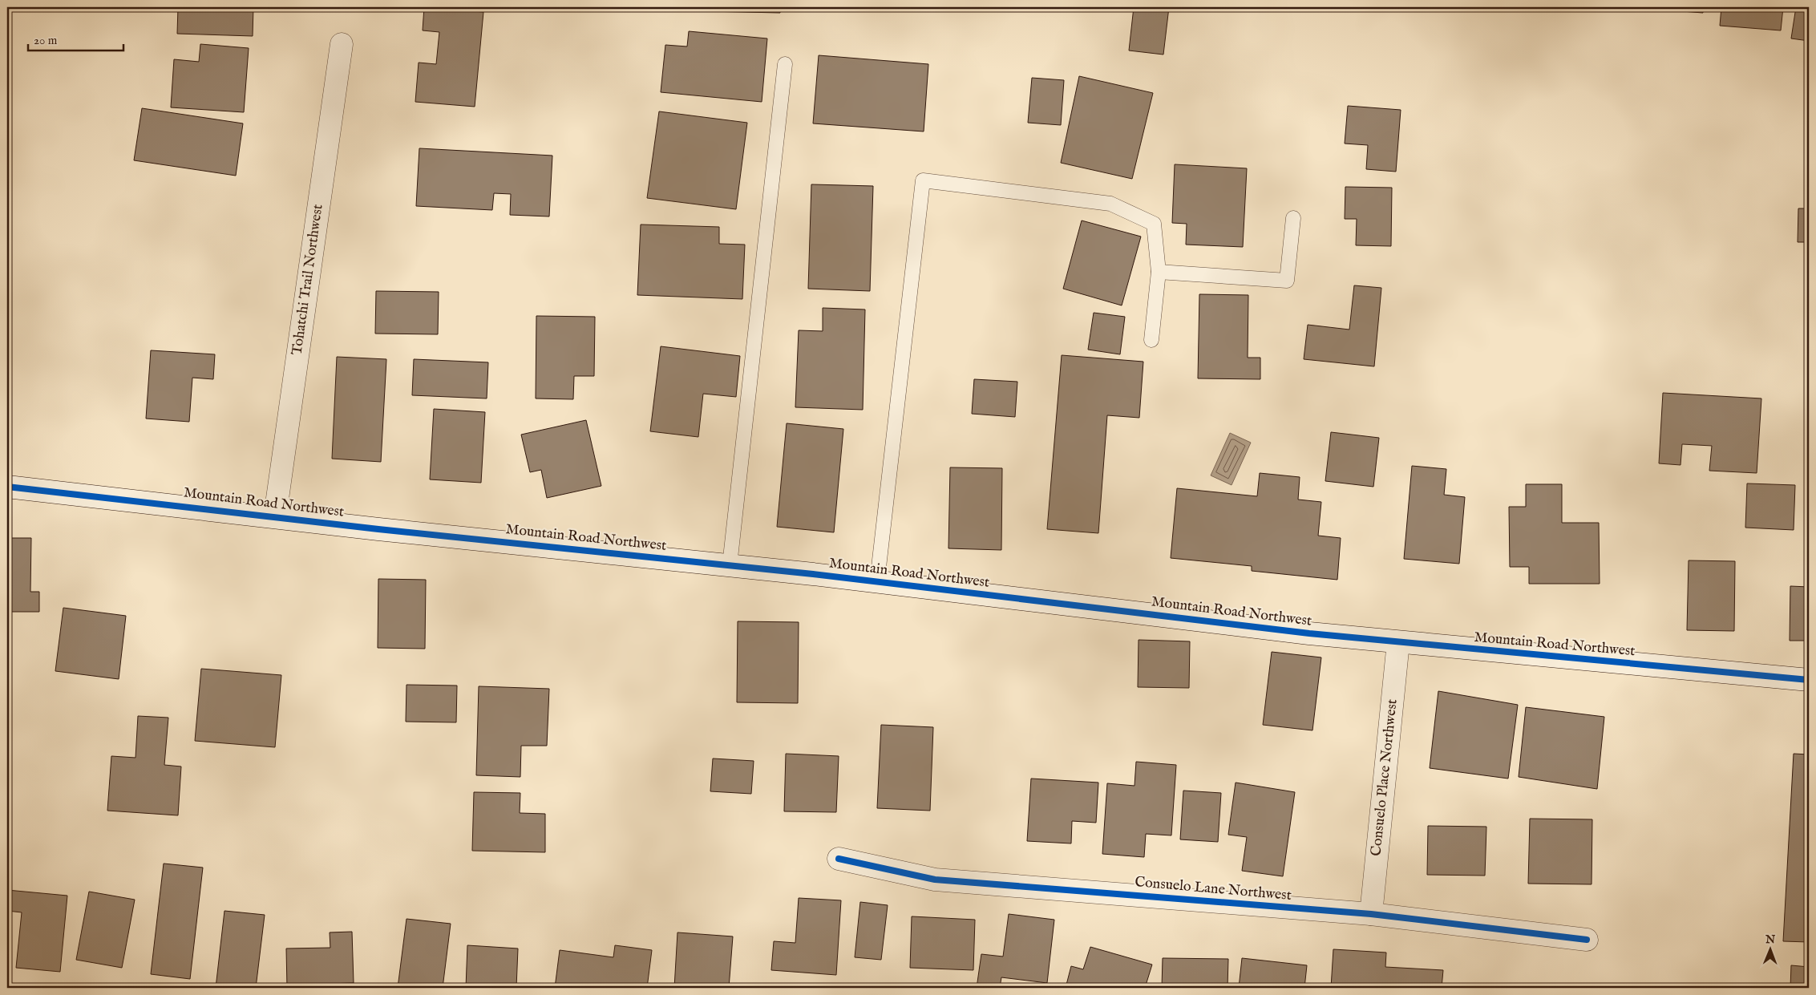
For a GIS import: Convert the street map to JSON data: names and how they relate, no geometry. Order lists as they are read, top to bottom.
{
  "streets": {
    "street": [
      "Tohatchi Trail Northwest",
      "Mountain Road Northwest",
      "Consuelo Place Northwest",
      "Consuelo Lane Northwest"
    ]
  },
  "crossings": [
    ["Tohatchi Trail Northwest", "Mountain Road Northwest"],
    ["Mountain Road Northwest", "Consuelo Place Northwest"],
    ["Consuelo Place Northwest", "Consuelo Lane Northwest"]
  ],
  "scale_bar": "20 m",
  "north": "top"
}
